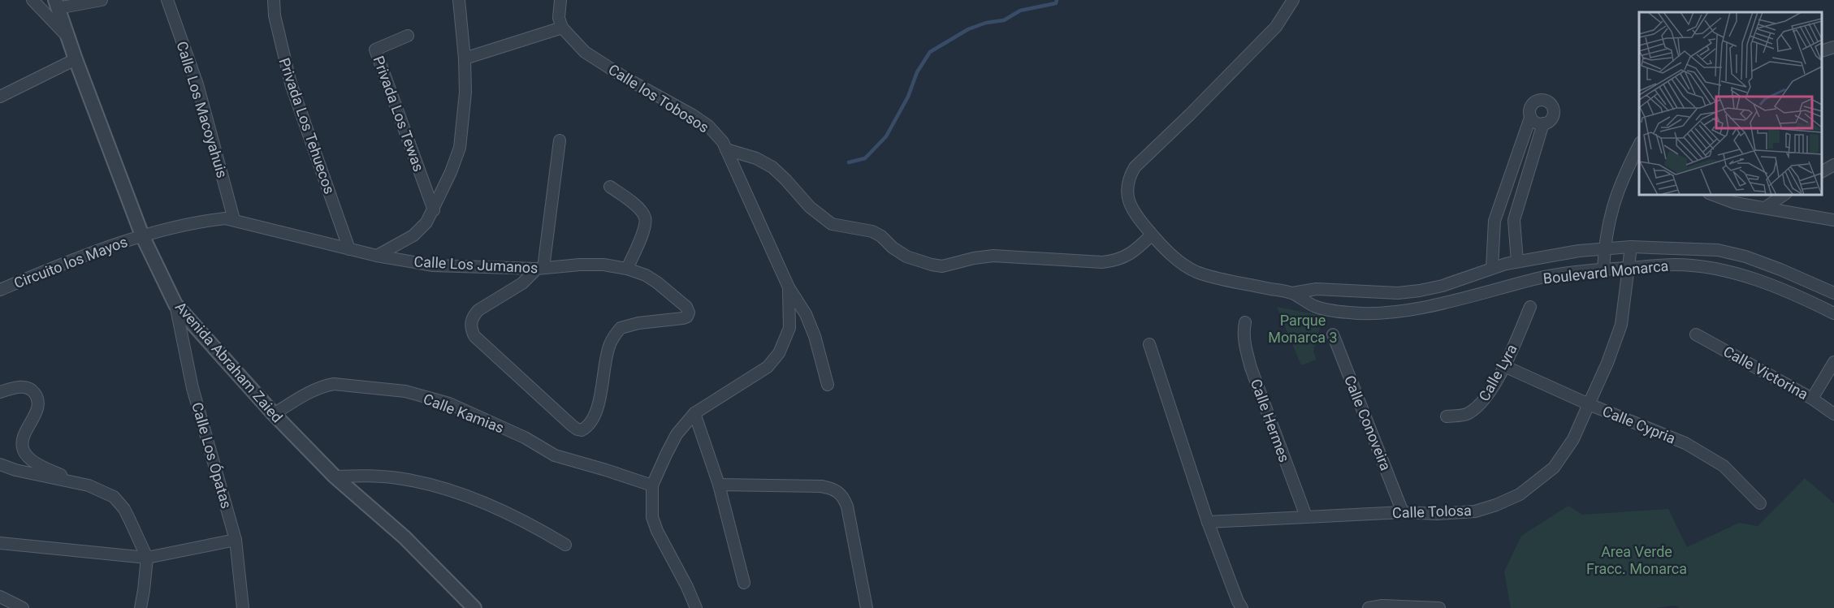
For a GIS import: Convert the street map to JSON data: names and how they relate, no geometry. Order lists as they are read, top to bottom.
{
  "streets": {
    "street": [
      "Calle los Tobosos",
      "Calle Los Macoyahuis",
      "Privada Los Tewas",
      "Privada Los Tehuecos",
      "Circuito los Mayos",
      "Calle Los Jumanos",
      "Boulevard Monarca",
      "Avenida Abraham Zaied",
      "Calle Lyra",
      "Calle Victorina",
      "Calle Kamias",
      "Calle Hermes",
      "Calle Conoveira",
      "Calle Cypria",
      "Calle Los Ópatas",
      "Calle Tolosa"
    ]
  },
  "crossings": [
    ["Calle Los Macoyahuis", "Calle Los Jumanos"],
    ["Privada Los Tehuecos", "Calle Los Jumanos"],
    ["Circuito los Mayos", "Calle Los Jumanos"],
    ["Circuito los Mayos", "Avenida Abraham Zaied"],
    ["Calle Los Jumanos", "Avenida Abraham Zaied"],
    ["Boulevard Monarca", "Calle Tolosa"],
    ["Avenida Abraham Zaied", "Calle Kamias"],
    ["Avenida Abraham Zaied", "Calle Los Ópatas"],
    ["Calle Lyra", "Calle Cypria"],
    ["Calle Hermes", "Calle Tolosa"],
    ["Calle Conoveira", "Calle Tolosa"],
    ["Calle Cypria", "Calle Tolosa"]
  ],
  "parks": ["Parque Monarca 3", "Area Verde Fracc. Monarca"]
}
